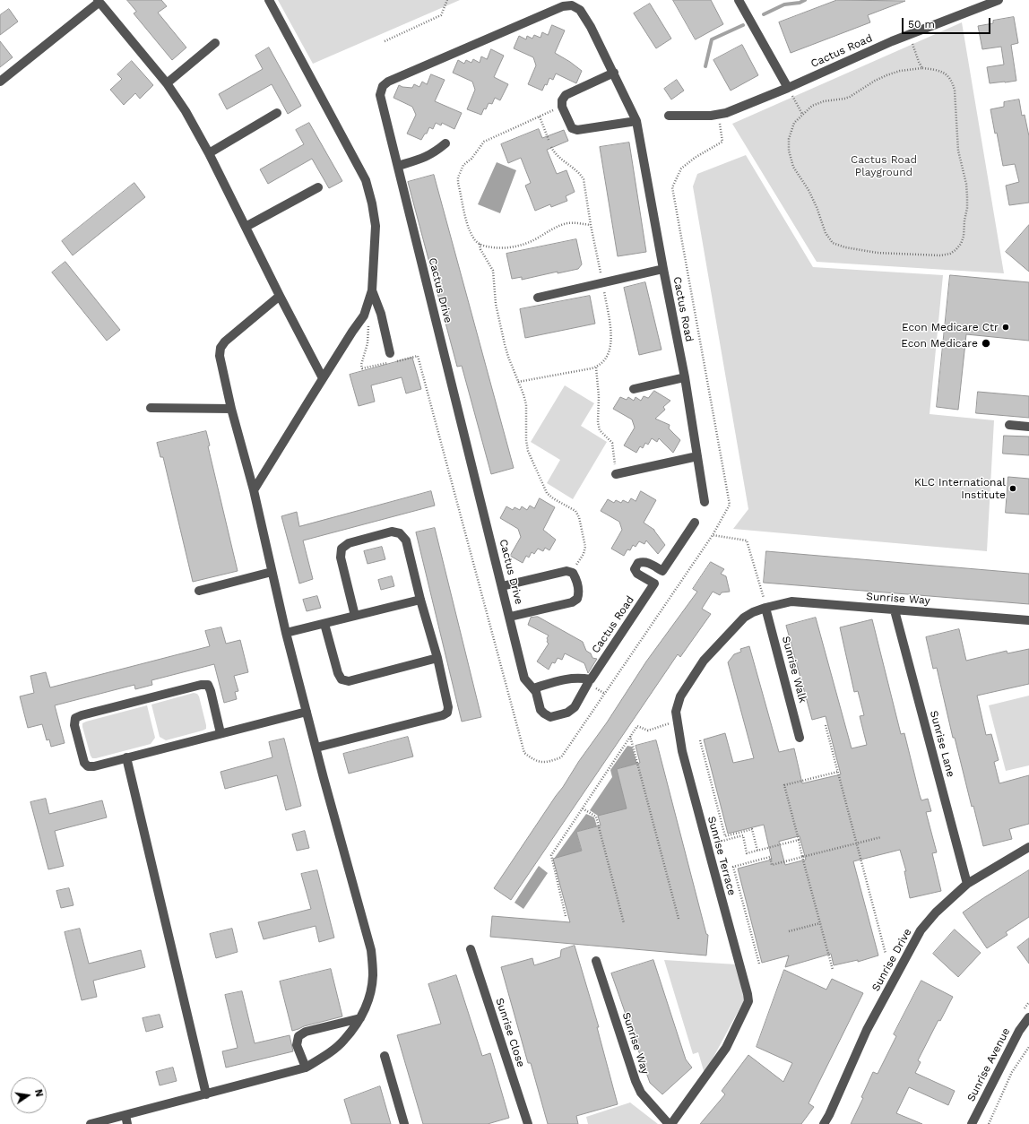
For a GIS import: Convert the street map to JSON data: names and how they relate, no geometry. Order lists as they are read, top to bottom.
{
  "streets": {
    "street": [
      "Cactus Road",
      "Cactus Drive",
      "Sunrise Way",
      "Sunrise Walk",
      "Sunrise Lane",
      "Sunrise Terrace",
      "Sunrise Drive",
      "Sunrise Close",
      "Sunrise Avenue"
    ]
  },
  "crossings": [
    ["Cactus Road", "Cactus Drive"],
    ["Sunrise Way", "Sunrise Walk"],
    ["Sunrise Way", "Sunrise Lane"],
    ["Sunrise Way", "Sunrise Terrace"],
    ["Sunrise Walk", "Sunrise Terrace"],
    ["Sunrise Lane", "Sunrise Drive"]
  ],
  "parks": ["Cactus Road Playground"],
  "places": ["Econ Medicare Ctr", "Econ Medicare", "KLC International Institute"],
  "scale_bar": "50 m",
  "north": "right"
}
